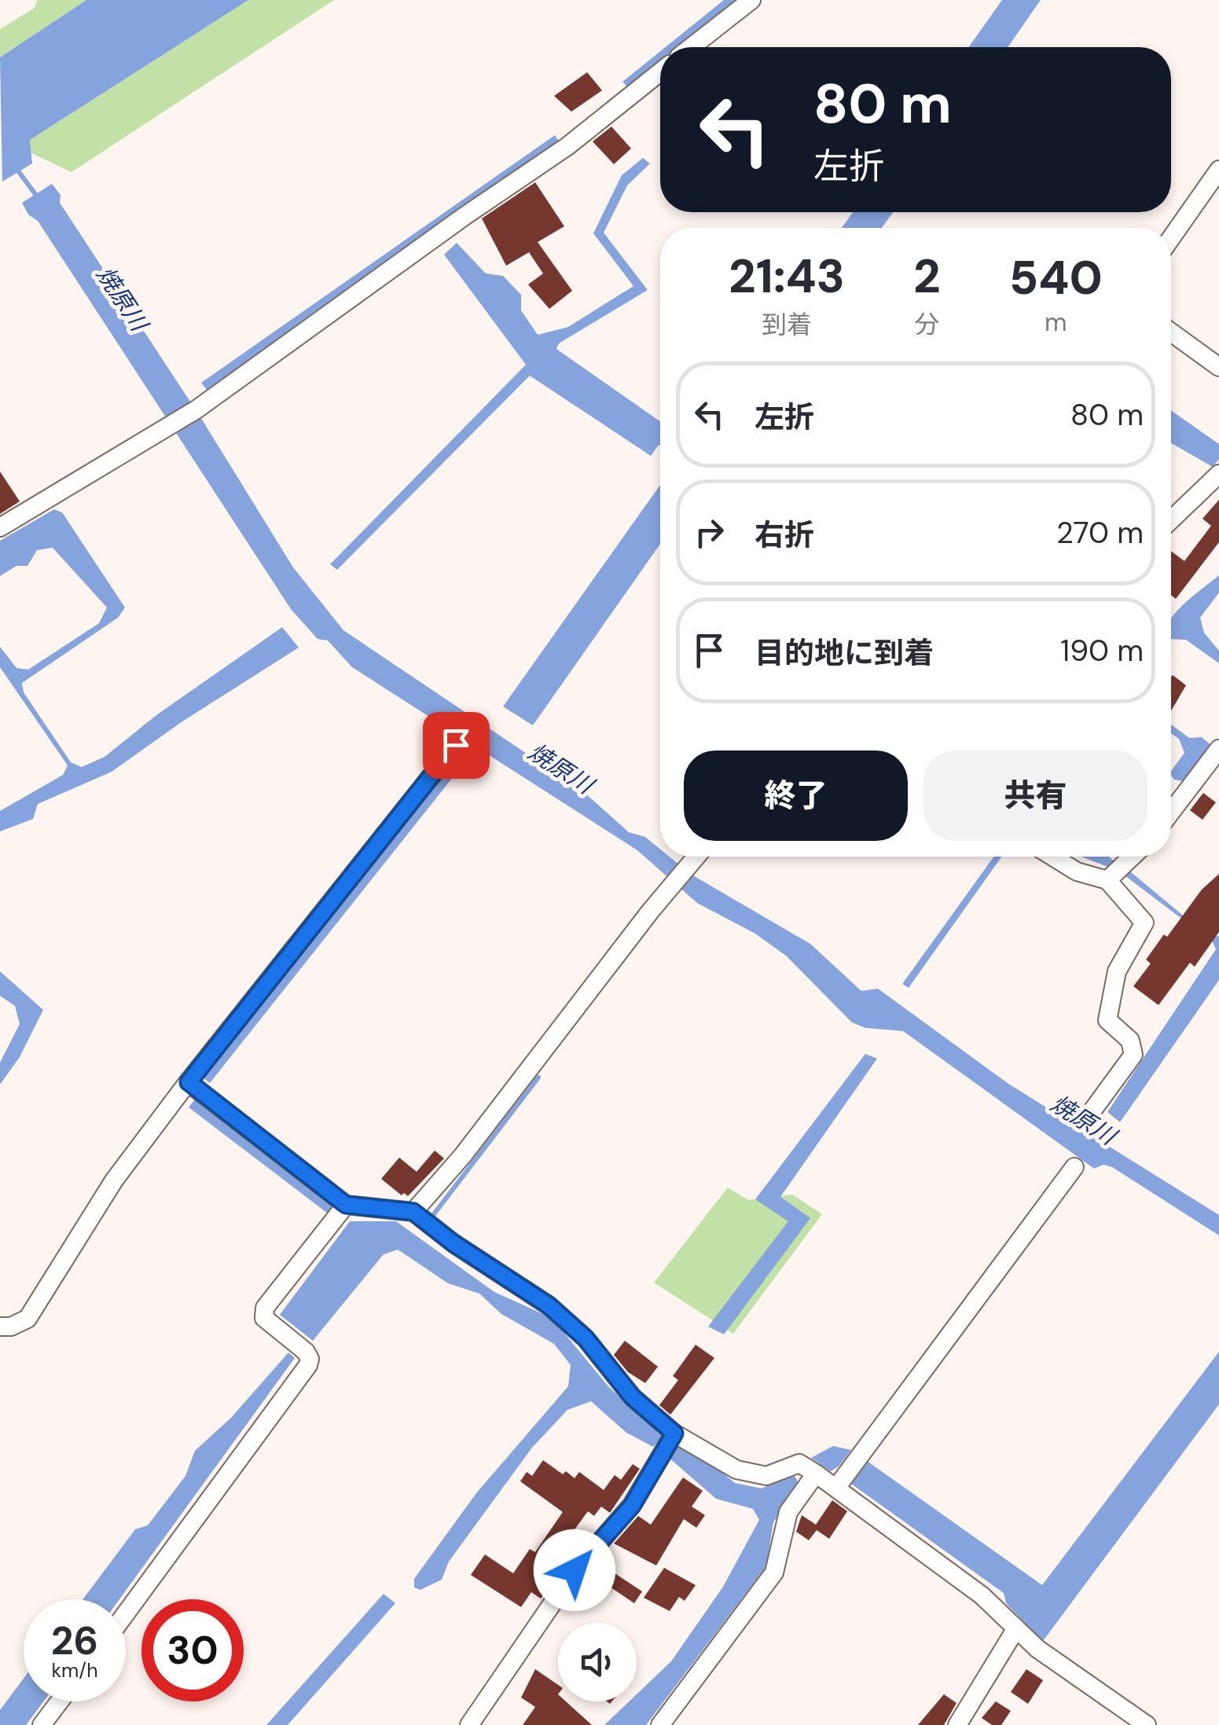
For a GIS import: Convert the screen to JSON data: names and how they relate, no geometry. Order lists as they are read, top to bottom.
{
  "water": ["焼原川"],
  "page": {
    "turn": ["80 m", "左折"],
    "eta": [
      "21:43",
      "到着",
      "2",
      "分",
      "540",
      "m"
    ],
    "list": [
      {
        "name": "左折",
        "value": "80 m"
      },
      {
        "name": "右折",
        "value": "270 m"
      },
      {
        "name": "目的地に到着",
        "value": "190 m"
      }
    ],
    "buttons": ["終了", "共有"],
    "speed": "26 km/h",
    "limit": "30"
  }
}
